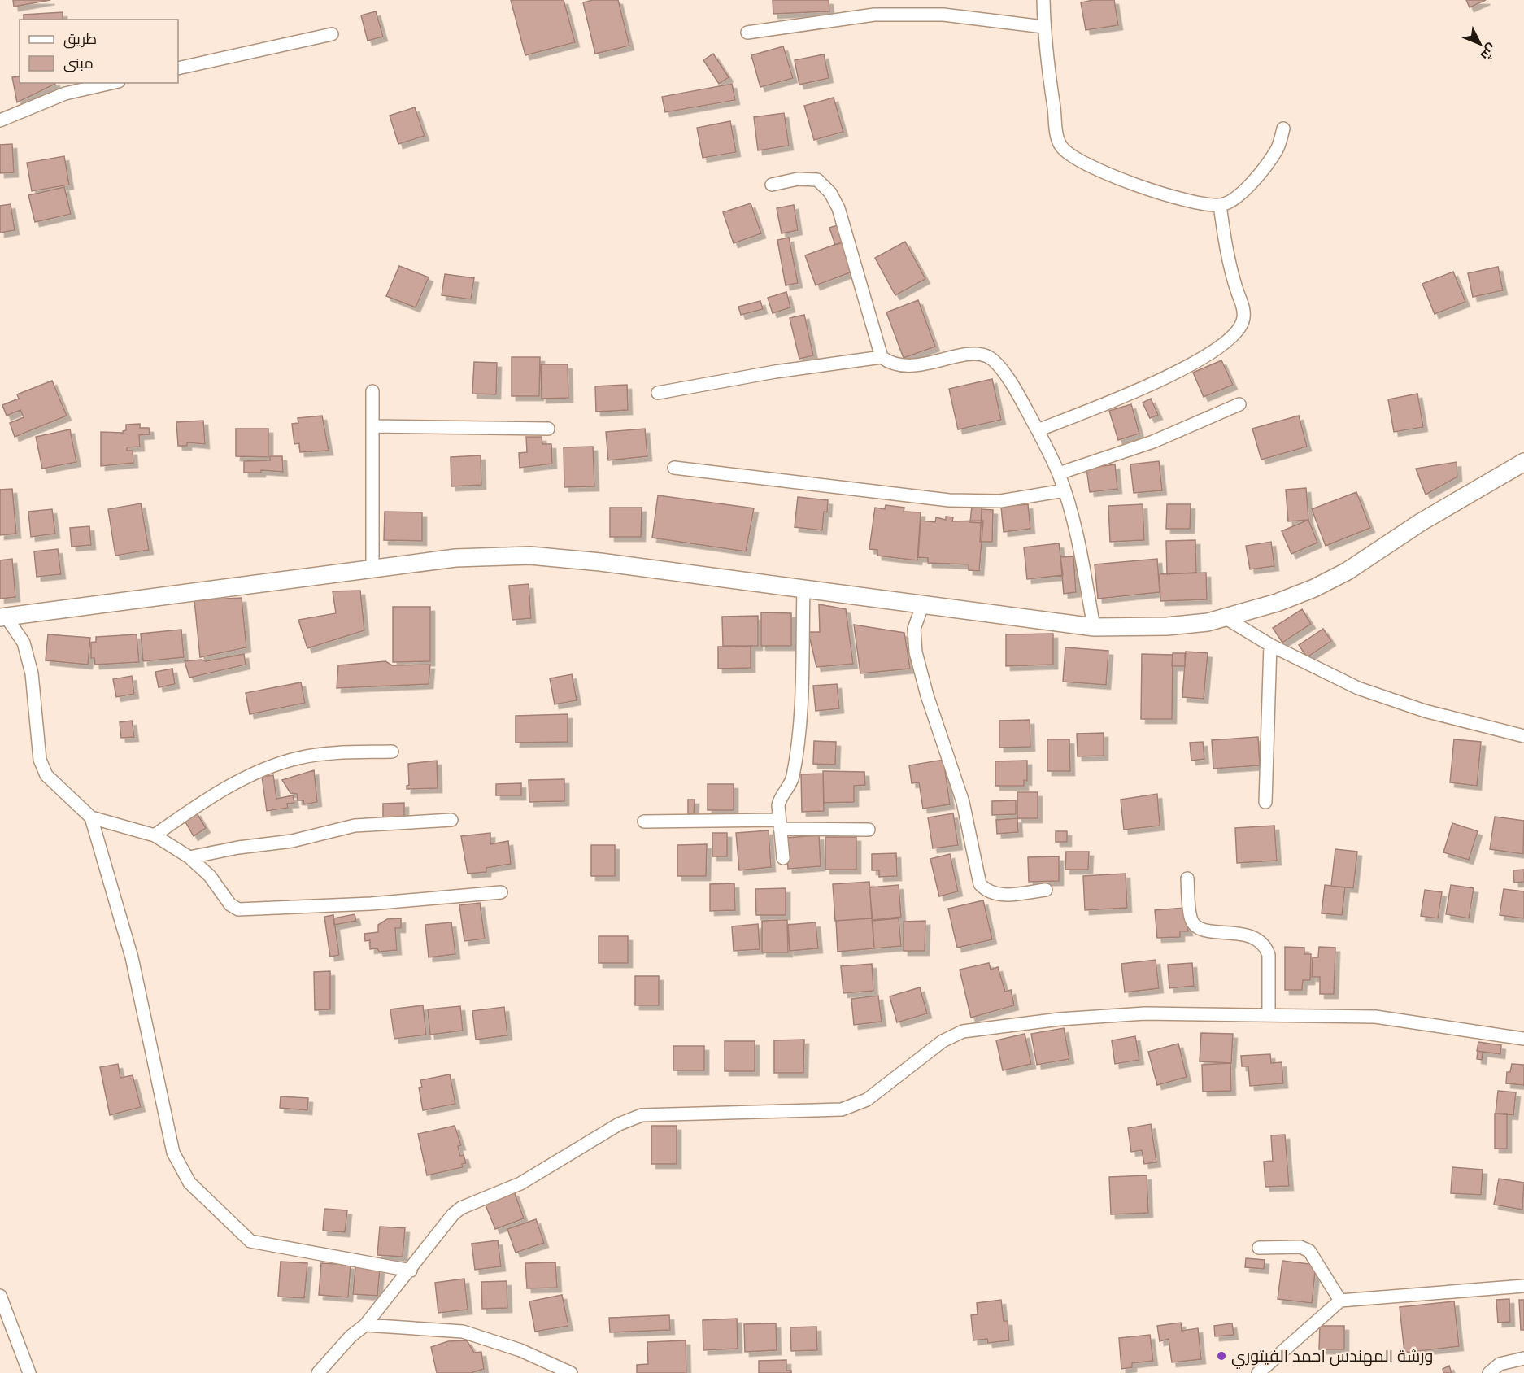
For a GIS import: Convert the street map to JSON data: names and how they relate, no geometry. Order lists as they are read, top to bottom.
{
  "places": ["ورشة المهندس احمد الفيتوري"],
  "legend": ["طريق", "مبنى"],
  "north": "bottom right"
}
